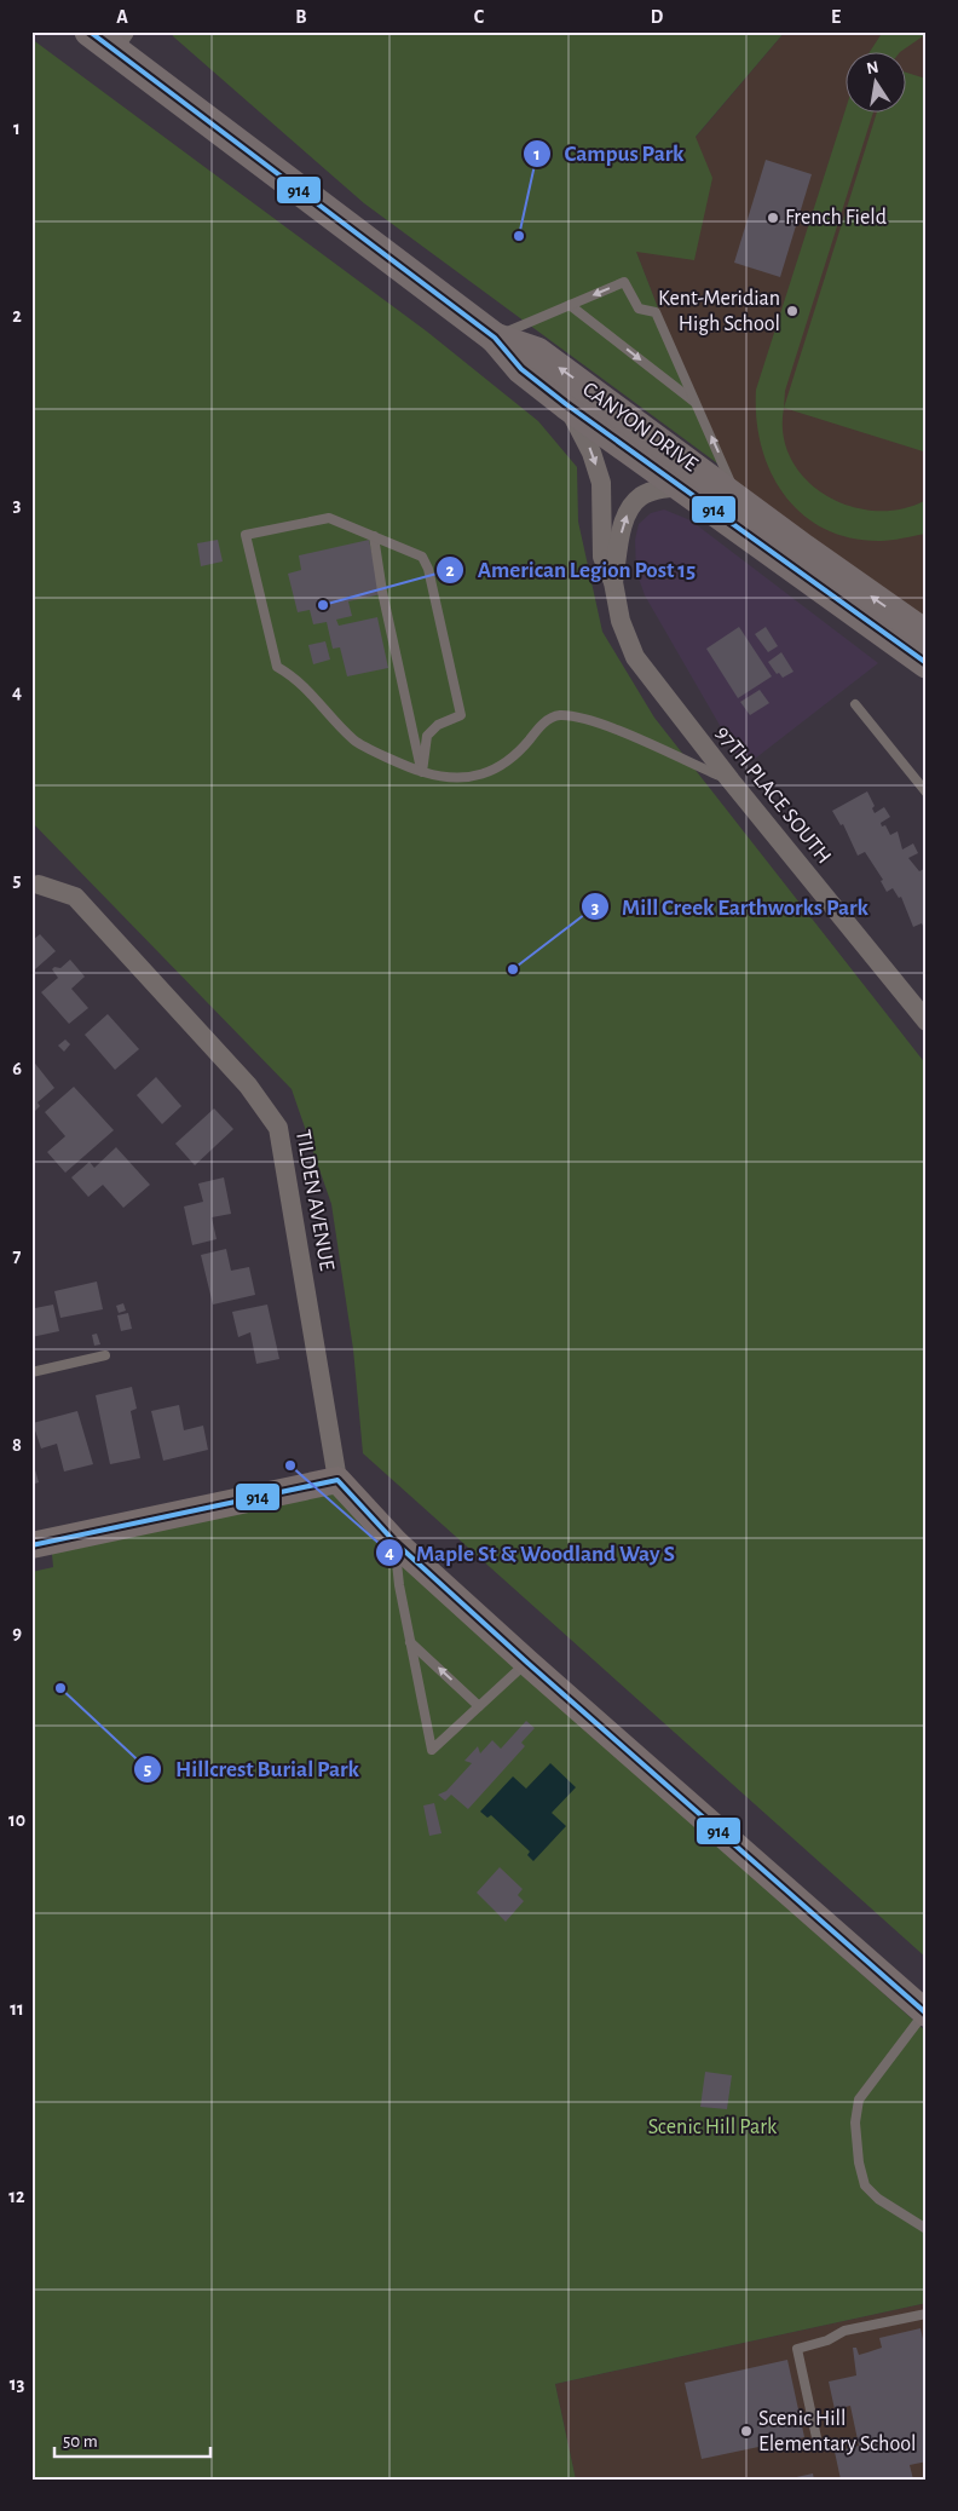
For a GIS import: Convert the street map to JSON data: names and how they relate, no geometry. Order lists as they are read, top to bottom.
{
  "streets": {
    "main road": ["CANYON DRIVE"],
    "street": ["97TH PLACE SOUTH", "TILDEN AVENUE"]
  },
  "crossings": [
    ["CANYON DRIVE", "97TH PLACE SOUTH"]
  ],
  "parks": ["Scenic Hill Park"],
  "places": [
    "French Field",
    "Campus Park",
    "Kent-Meridian High School",
    "American Legion Post 15",
    "Mill Creek Earthworks Park",
    "Maple St & Woodland Way S",
    "Hillcrest Burial Park",
    "Scenic Hill Elementary School"
  ],
  "lines": ["transit line 914"],
  "scale_bar": "50 m",
  "north": "top",
  "grid": {
    "columns": [
      "A",
      "B",
      "C",
      "D",
      "E"
    ],
    "rows": [
      "1",
      "2",
      "3",
      "4",
      "5",
      "6",
      "7",
      "8",
      "9",
      "10",
      "11",
      "12",
      "13"
    ]
  }
}
